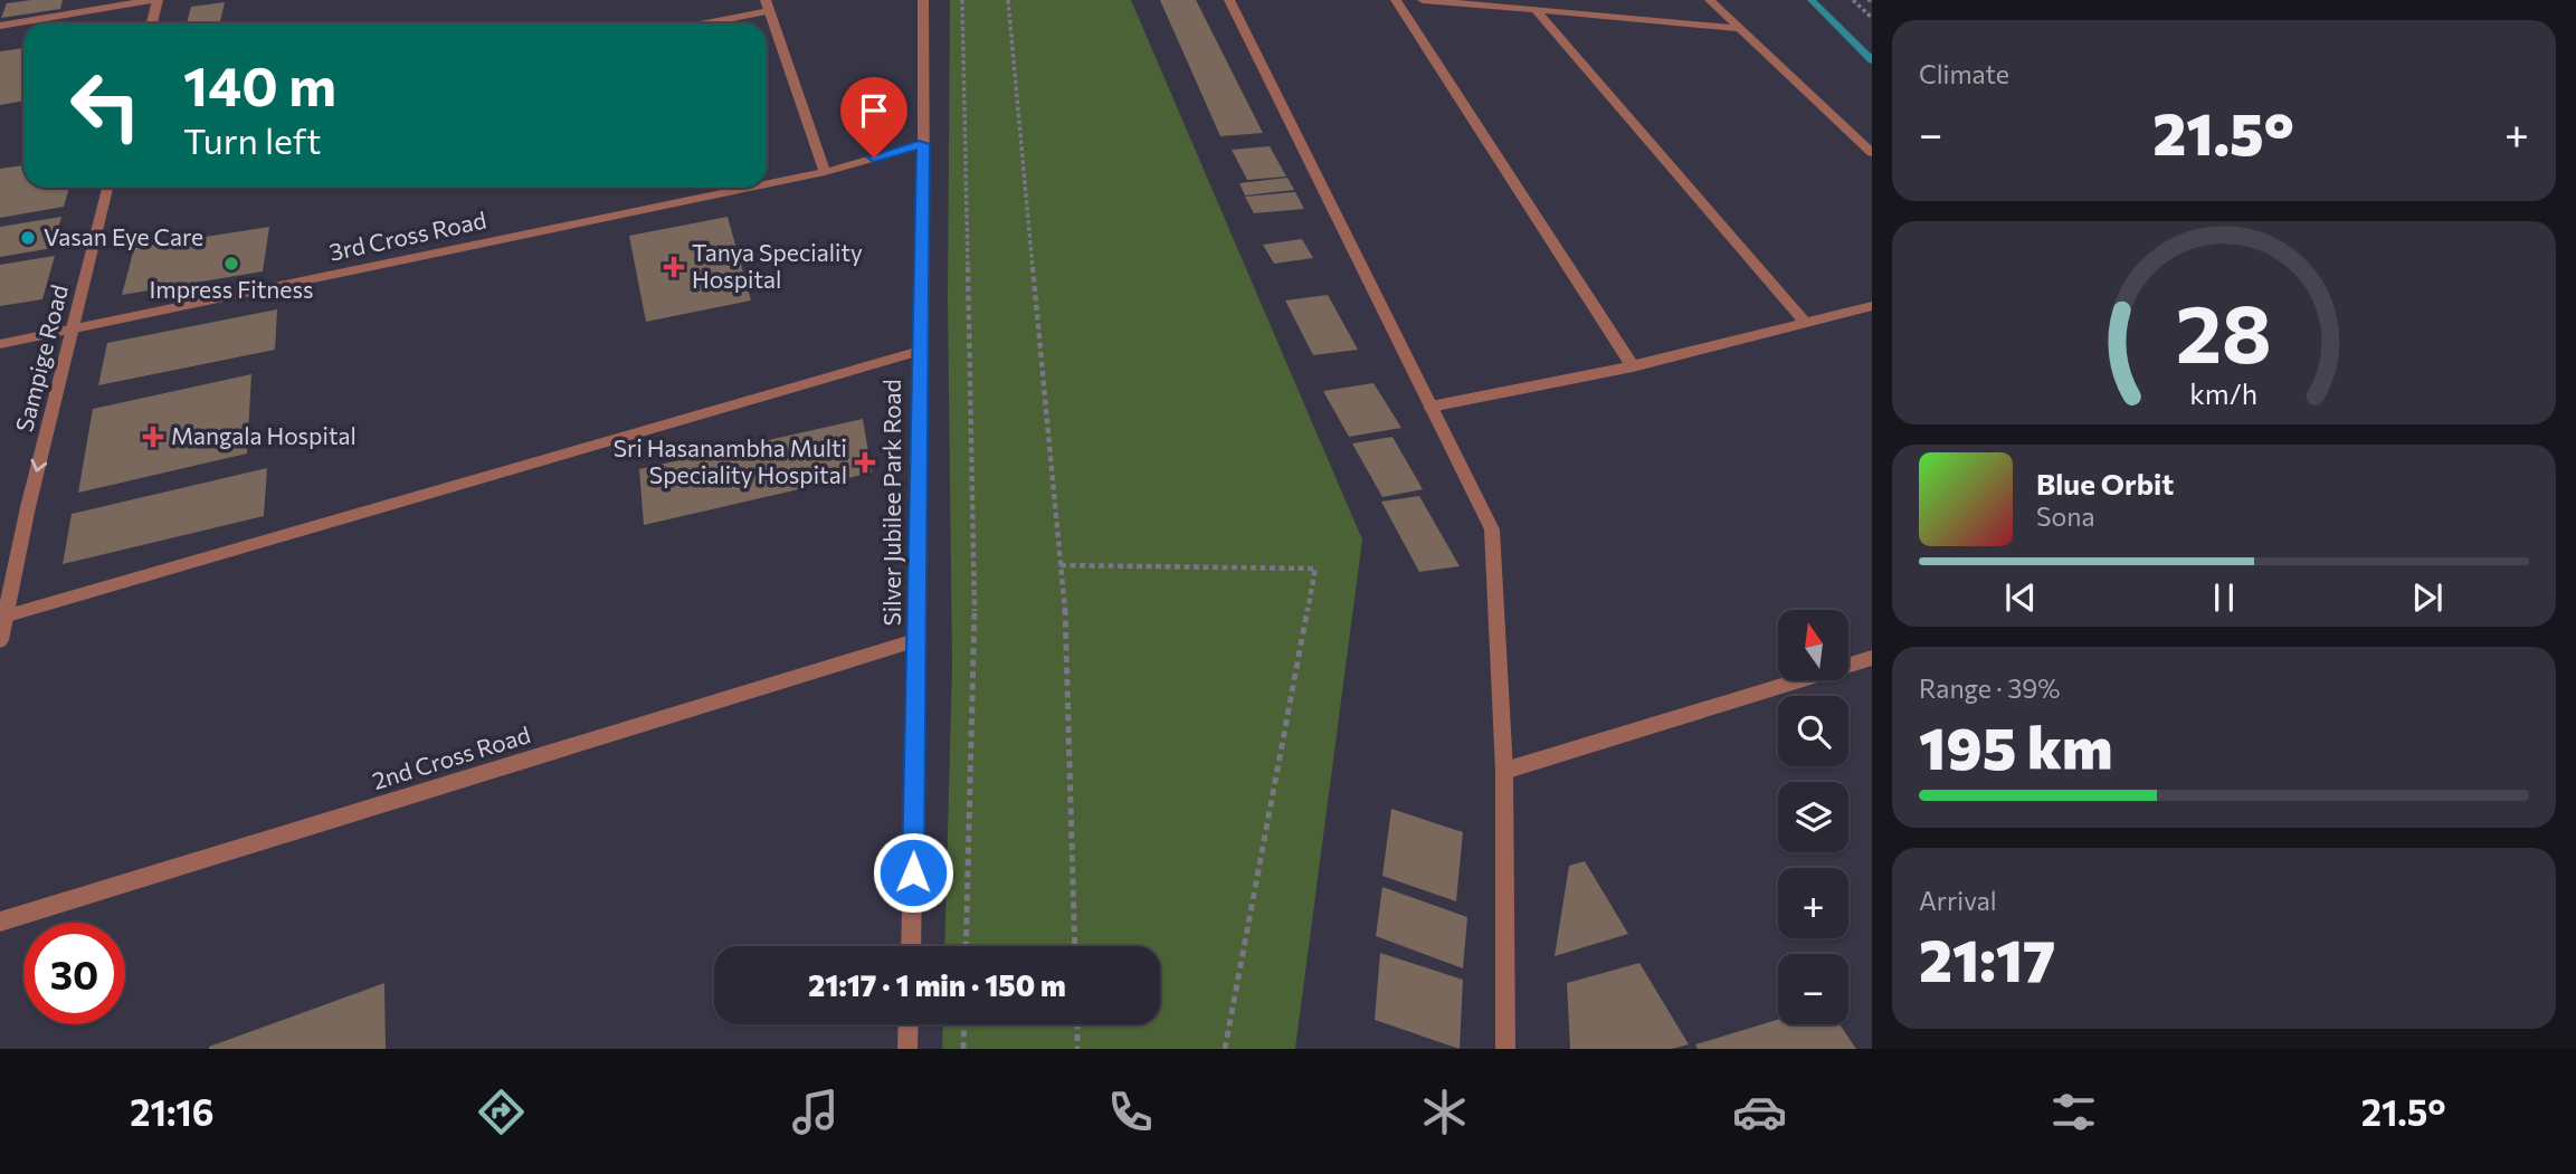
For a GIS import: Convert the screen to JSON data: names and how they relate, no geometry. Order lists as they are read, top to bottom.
{
  "streets": {
    "street": [
      "3rd Cross Road",
      "Sampige Road",
      "Silver Jubilee Park Road",
      "2nd Cross Road"
    ]
  },
  "crossings": [
    ["3rd Cross Road", "Sampige Road"],
    ["3rd Cross Road", "Silver Jubilee Park Road"],
    ["Silver Jubilee Park Road", "2nd Cross Road"]
  ],
  "one_way": ["Sampige Road"],
  "places": {
    "other": ["Vasan Eye Care", "Impress Fitness"],
    "health": ["Tanya Speciality Hospital", "Mangala Hospital", "Sri Hasanambha Multi Speciality Hospital"]
  },
  "north": "top",
  "page": {
    "tile": [
      "Climate",
      ["Range · 39%", "195 km"],
      ["Arrival", "21:17"]
    ],
    "turn": ["140 m", "Turn left"],
    "heat": ["−", "21.5°", "+"],
    "song": ["Blue Orbit", "Sona"],
    "map_buttons": ["+", "−"],
    "limit": "30",
    "trip": "21:17 · 1 min · 150 m",
    "tabs": ["21:16", "21.5°"],
    "gauge": ["28", "km/h"]
  }
}
